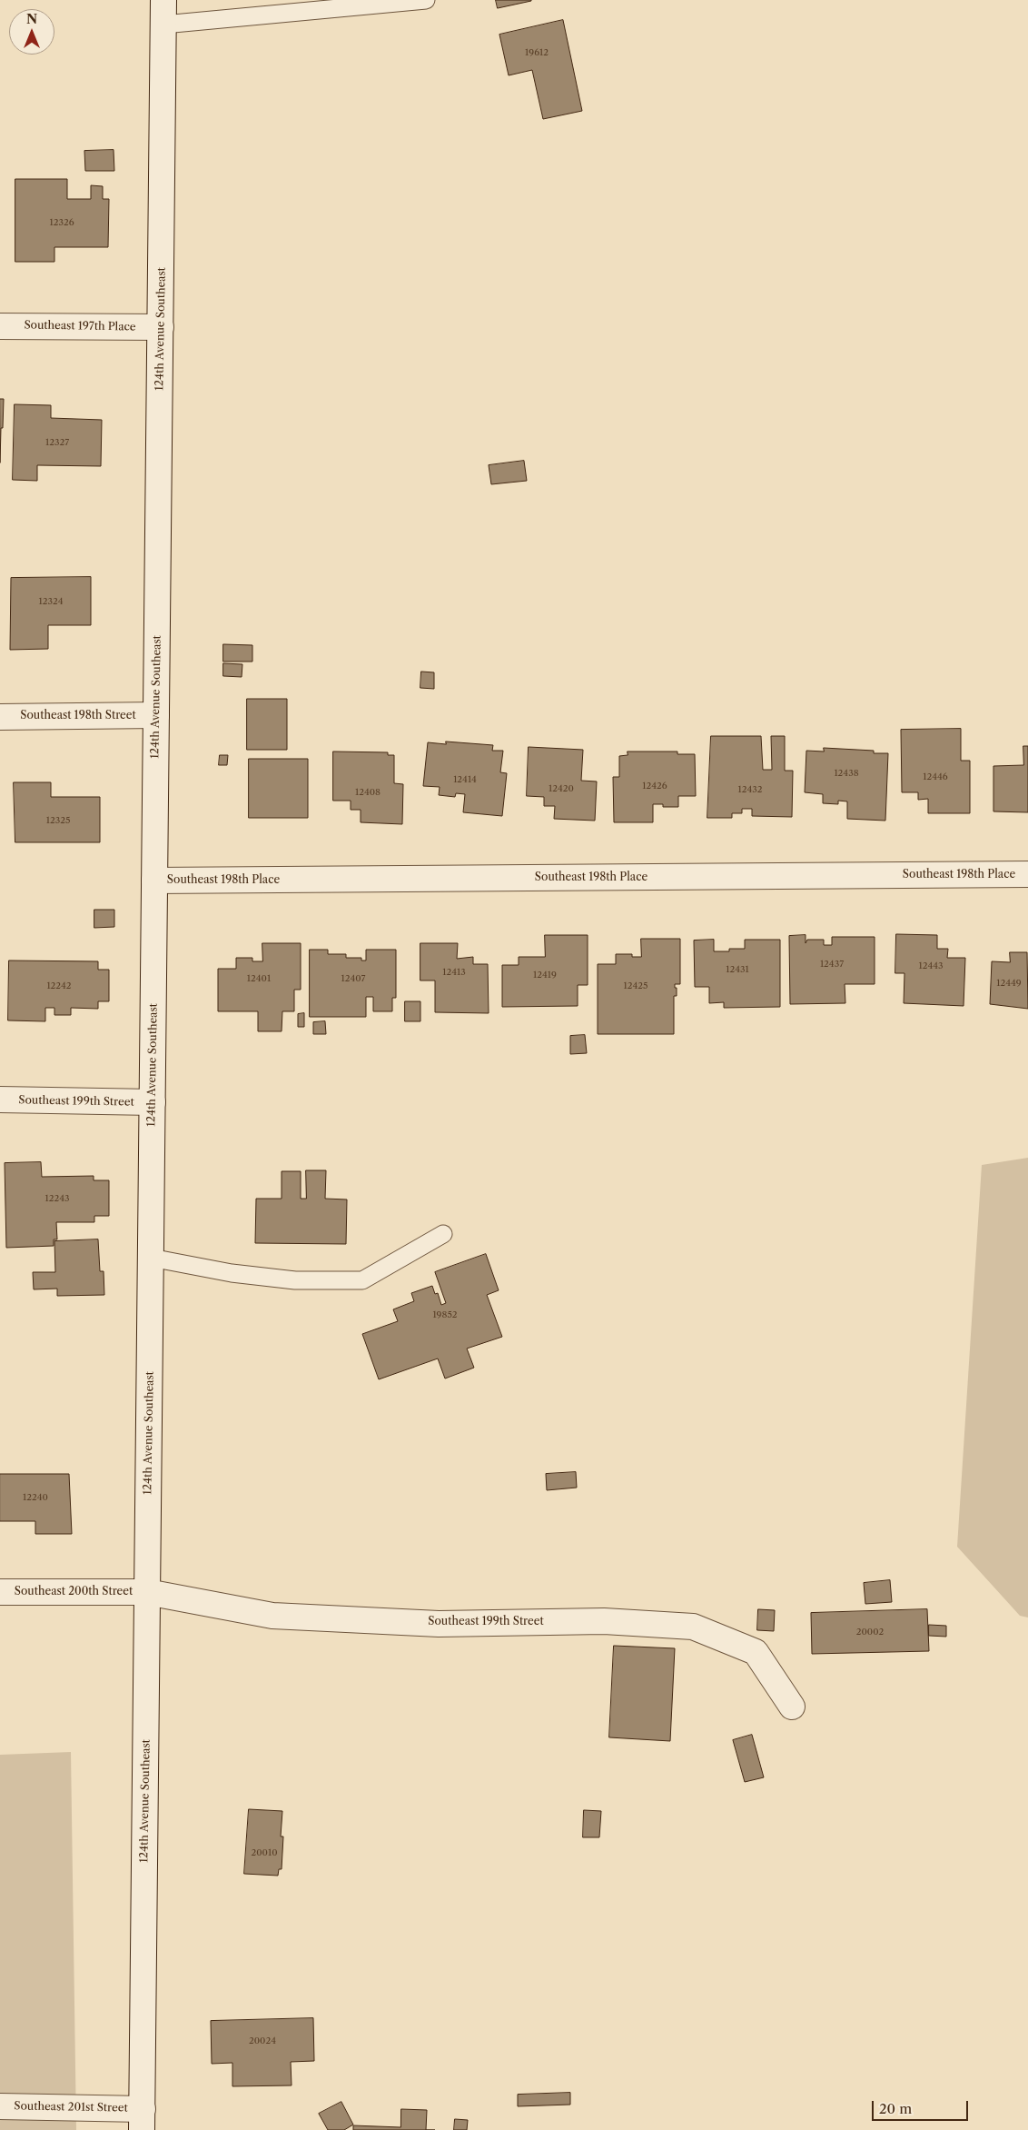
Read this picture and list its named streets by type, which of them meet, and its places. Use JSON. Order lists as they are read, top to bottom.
{
  "streets": {
    "street": [
      "Southeast 197th Place",
      "124th Avenue Southeast",
      "Southeast 198th Street",
      "Southeast 198th Place",
      "Southeast 199th Street",
      "Southeast 200th Street",
      "Southeast 201st Street"
    ]
  },
  "crossings": [
    ["Southeast 197th Place", "124th Avenue Southeast"],
    ["124th Avenue Southeast", "Southeast 198th Street"],
    ["124th Avenue Southeast", "Southeast 198th Place"],
    ["124th Avenue Southeast", "Southeast 199th Street"],
    ["124th Avenue Southeast", "Southeast 200th Street"],
    ["124th Avenue Southeast", "Southeast 201st Street"],
    ["Southeast 199th Street", "Southeast 200th Street"]
  ],
  "house_numbers": [
    "19612",
    "12326",
    "12327",
    "12324",
    "12438",
    "12446",
    "12414",
    "12426",
    "12420",
    "12432",
    "12408",
    "12325",
    "12437",
    "12443",
    "12431",
    "12413",
    "12419",
    "12401",
    "12407",
    "12449",
    "12242",
    "12425",
    "12243",
    "19852",
    "12240",
    "20002",
    "20010",
    "20024"
  ],
  "scale_bar": "20 m",
  "north": "top"
}
